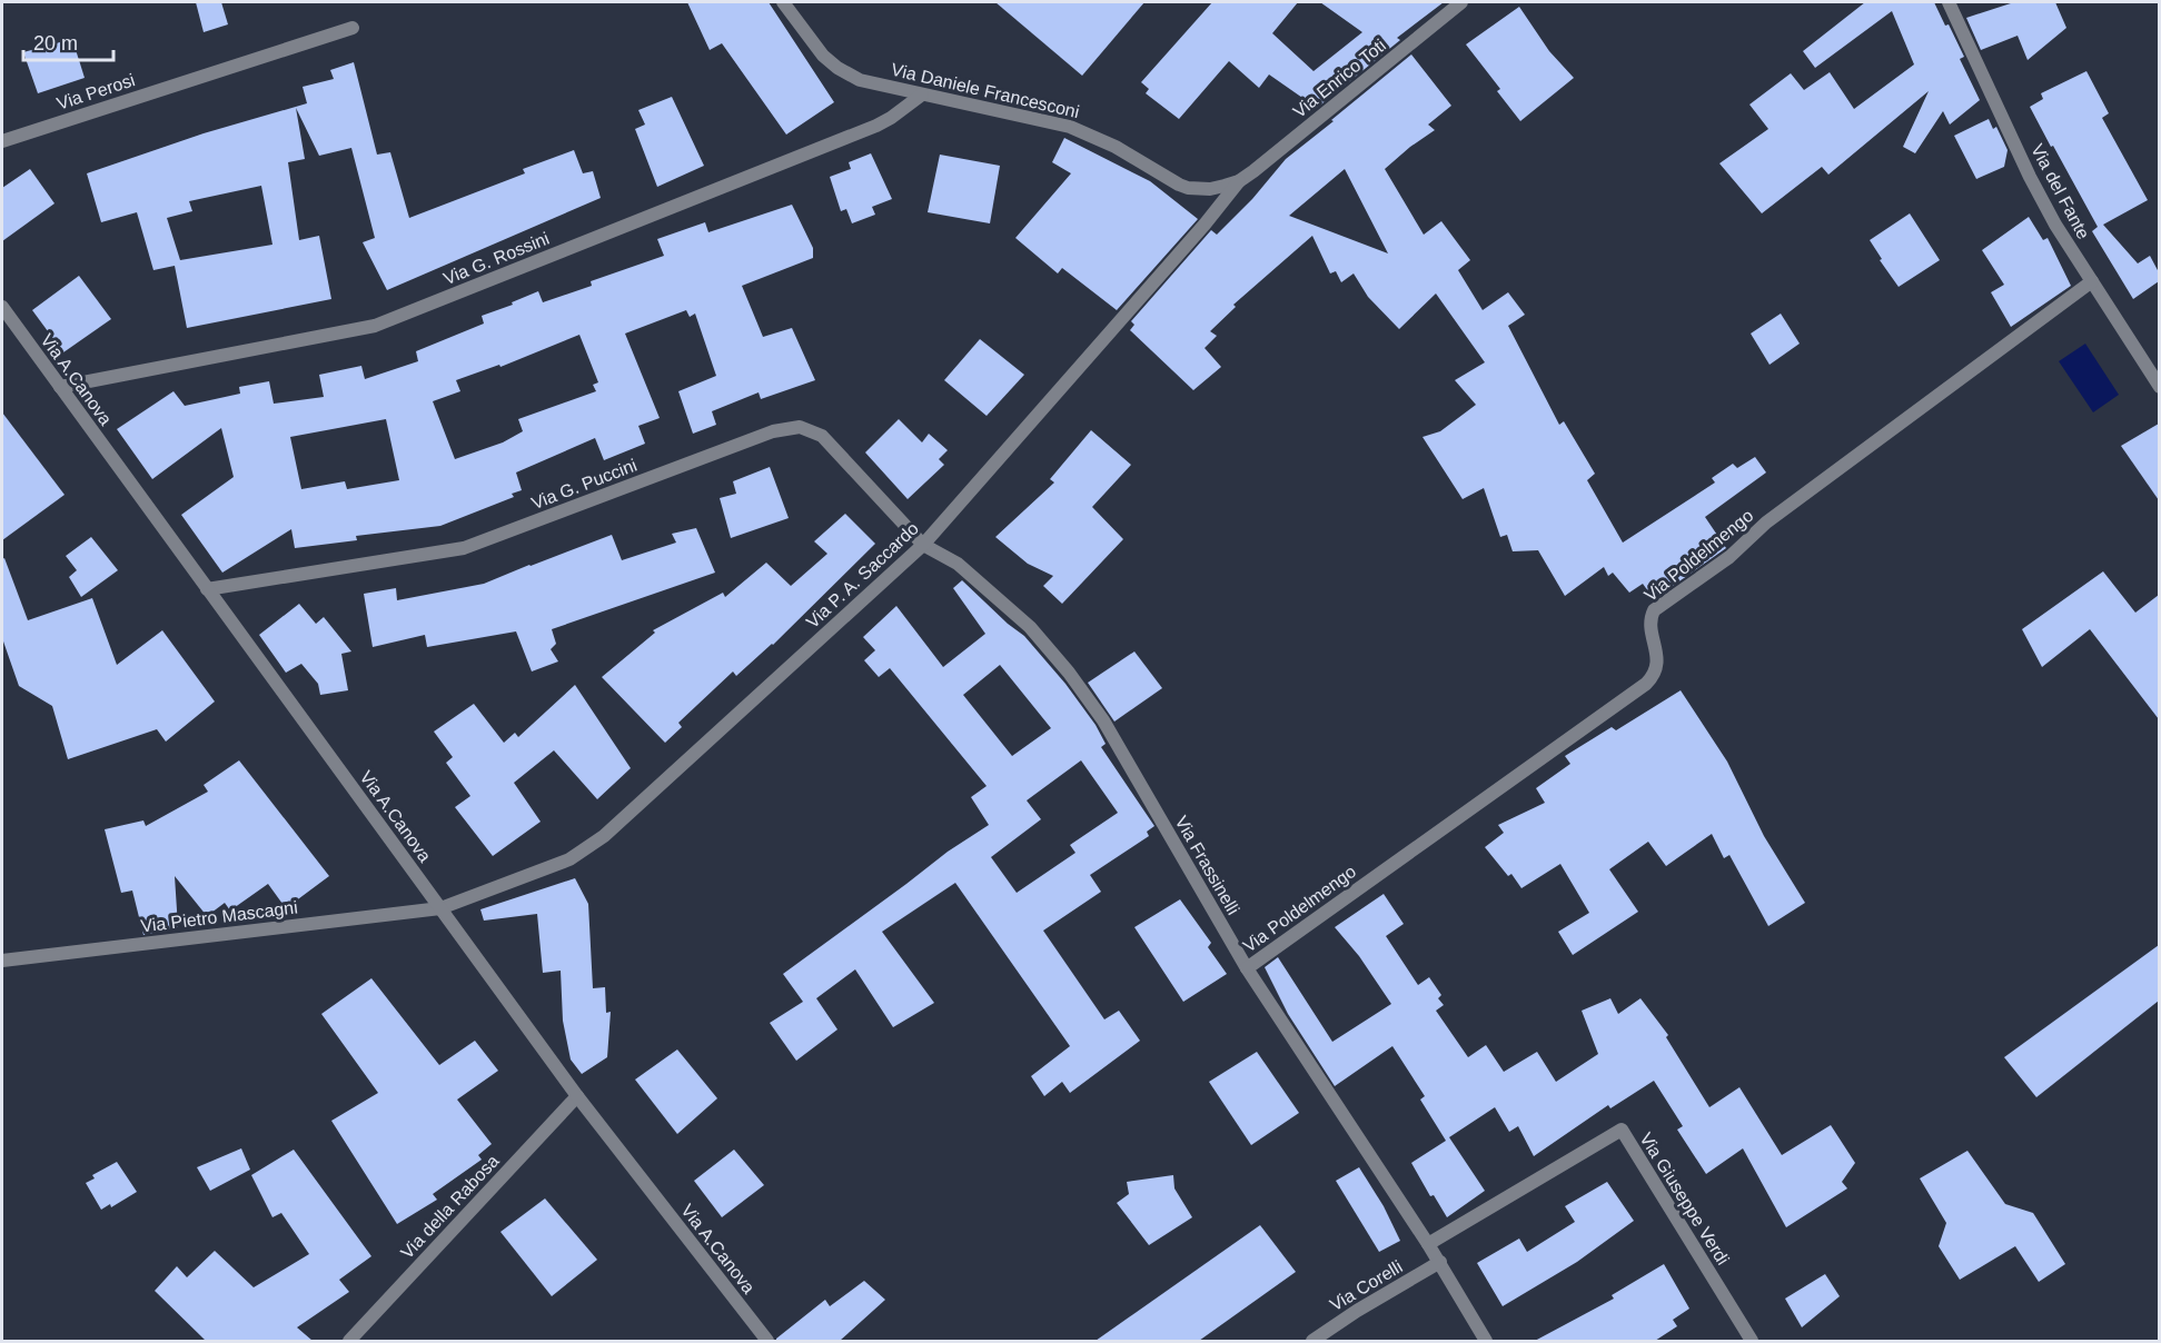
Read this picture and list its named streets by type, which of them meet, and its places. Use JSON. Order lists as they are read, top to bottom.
{
  "streets": {
    "street": [
      "Via Enrico Toti",
      "Via Daniele Francesconi",
      "Via Perosi",
      "Via del Fante",
      "Via G. Rossini",
      "Via A.Canova",
      "Via G. Puccini",
      "Via Poldelmengo",
      "Via P. A. Saccardo",
      "Via Frassinelli",
      "Via Pietro Mascagni",
      "Via Giuseppe Verdi",
      "Via della Rabosa",
      "Via Corelli"
    ]
  },
  "crossings": [
    ["Via Enrico Toti", "Via Daniele Francesconi"],
    ["Via Enrico Toti", "Via P. A. Saccardo"],
    ["Via Daniele Francesconi", "Via G. Rossini"],
    ["Via Daniele Francesconi", "Via P. A. Saccardo"],
    ["Via del Fante", "Via Poldelmengo"],
    ["Via G. Rossini", "Via A.Canova"],
    ["Via A.Canova", "Via G. Puccini"],
    ["Via A.Canova", "Via P. A. Saccardo"],
    ["Via A.Canova", "Via Pietro Mascagni"],
    ["Via A.Canova", "Via della Rabosa"],
    ["Via G. Puccini", "Via P. A. Saccardo"],
    ["Via G. Puccini", "Via Frassinelli"],
    ["Via Poldelmengo", "Via Frassinelli"],
    ["Via P. A. Saccardo", "Via Frassinelli"],
    ["Via P. A. Saccardo", "Via Pietro Mascagni"],
    ["Via Frassinelli", "Via Giuseppe Verdi"],
    ["Via Frassinelli", "Via Corelli"]
  ],
  "scale_bar": "20 m"
}
